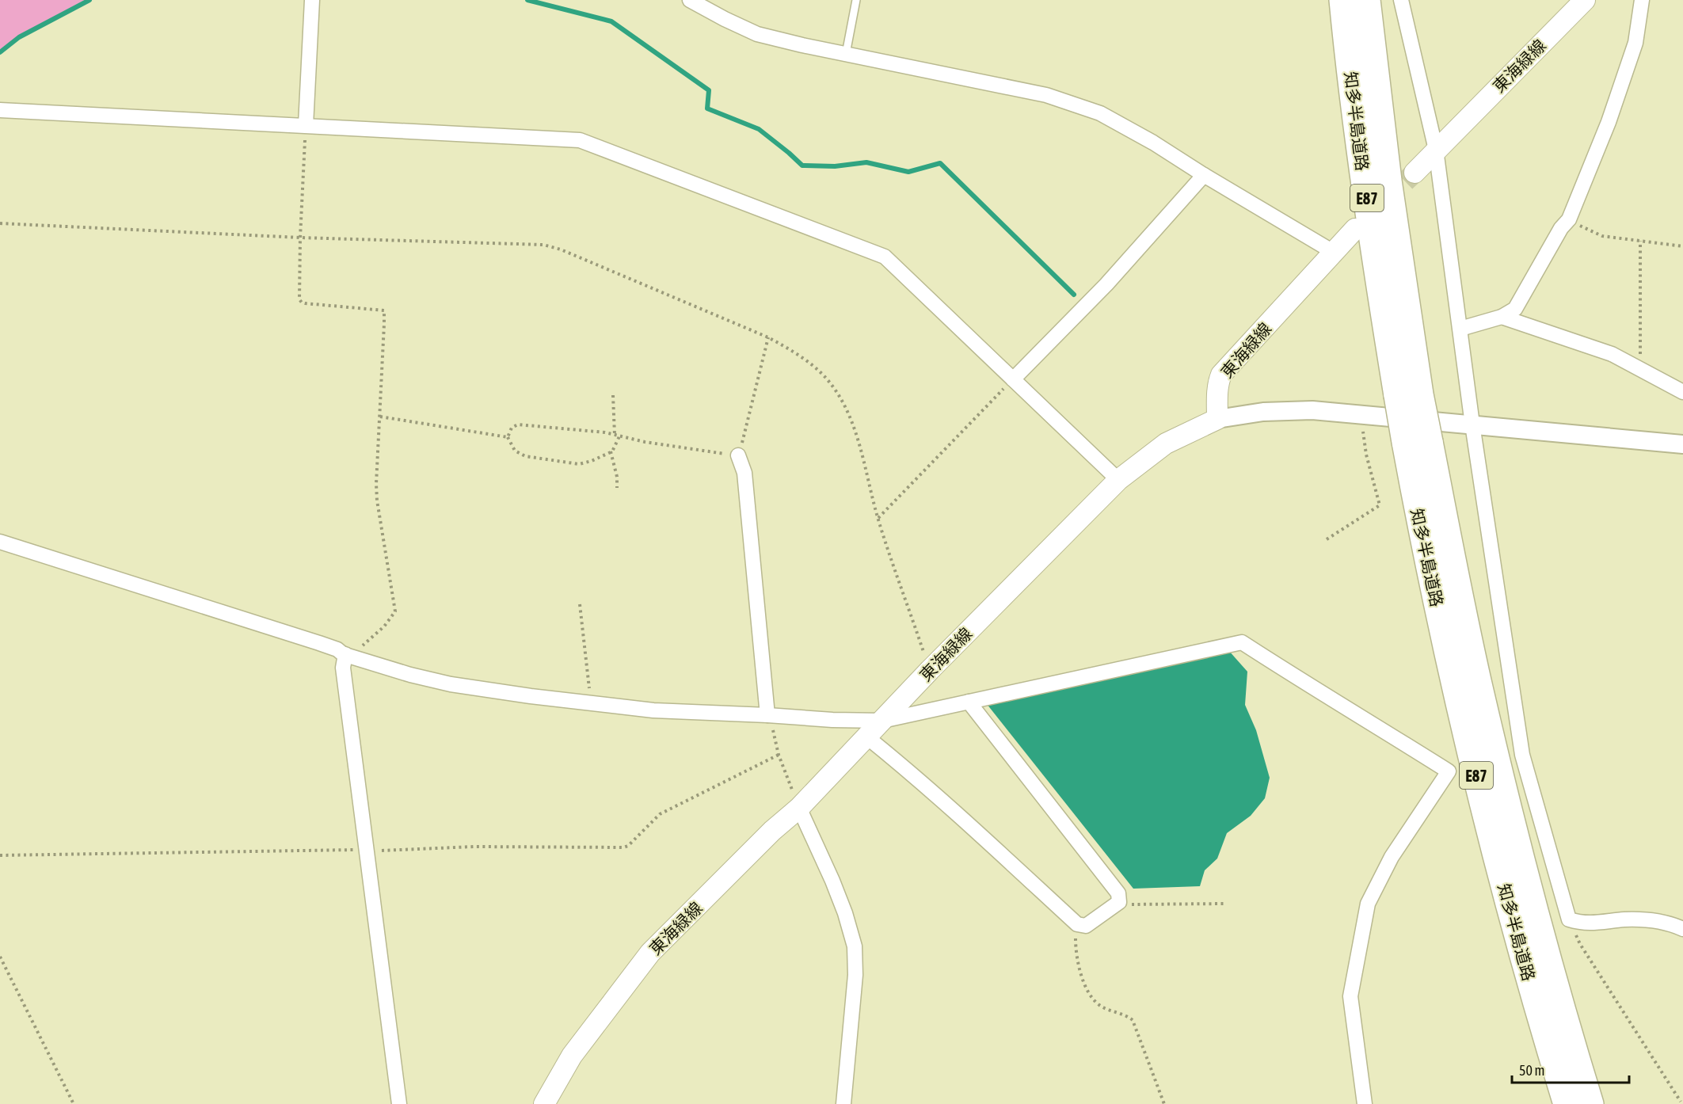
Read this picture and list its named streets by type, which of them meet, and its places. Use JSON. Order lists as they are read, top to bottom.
{
  "streets": {
    "highway": ["知多半島道路", "E87"],
    "main road": ["東海緑線"]
  },
  "scale_bar": "50 m"
}
